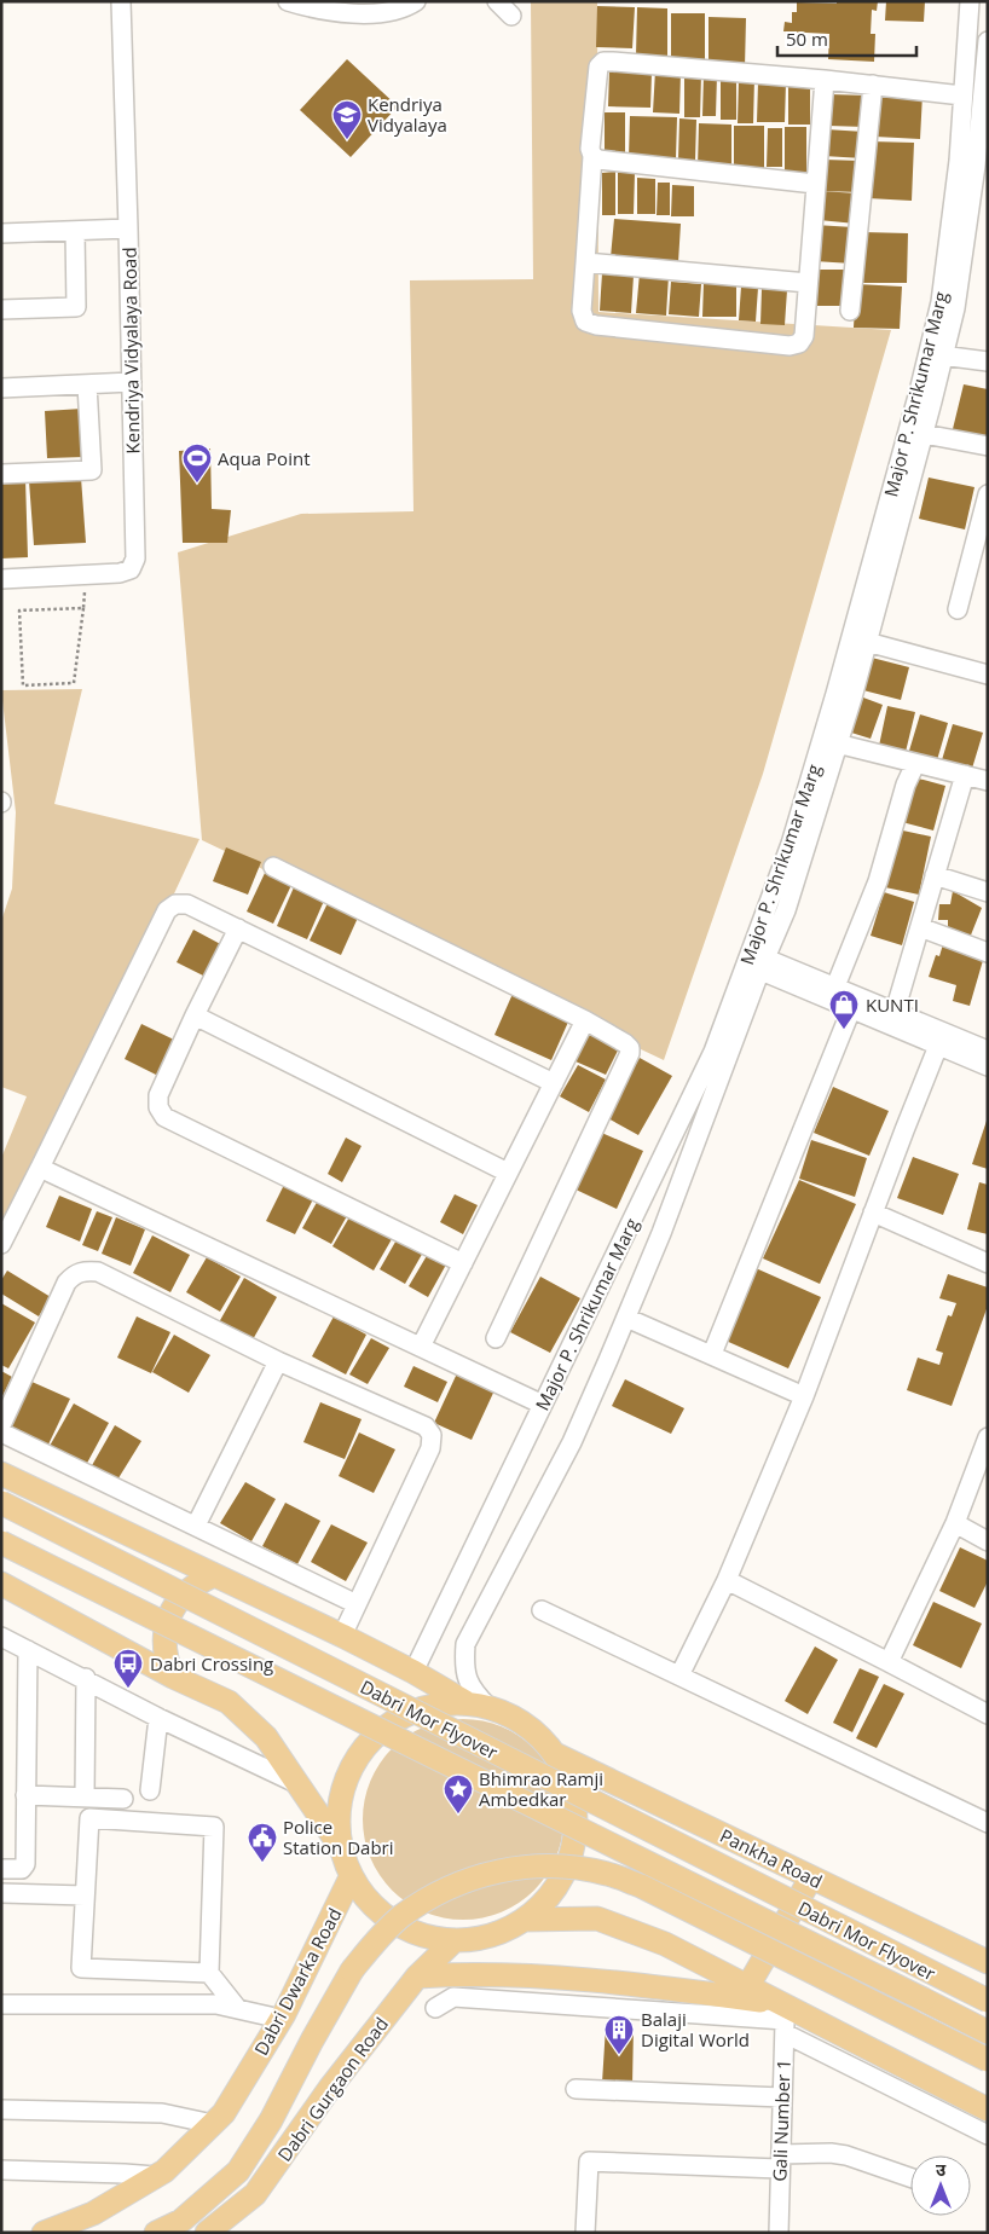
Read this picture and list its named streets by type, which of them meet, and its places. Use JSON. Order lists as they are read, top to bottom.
{
  "streets": {
    "main road": [
      "Dabri Mor Flyover",
      "Pankha Road",
      "Dabri Dwarka Road",
      "Dabri Gurgaon Road"
    ],
    "street": ["Kendriya Vidyalaya Road", "Major P. Shrikumar Marg", "Gali Number 1"]
  },
  "places": {
    "school or university": ["Kendriya Vidyalaya"],
    "sports": ["Aqua Point"],
    "shop": ["KUNTI"],
    "bus stop": ["Dabri Crossing"],
    "place": ["Bhimrao Ramji Ambedkar"],
    "public building": ["Police Station Dabri"],
    "building": ["Balaji Digital World"]
  },
  "scale_bar": "50 m",
  "north": "top"
}
